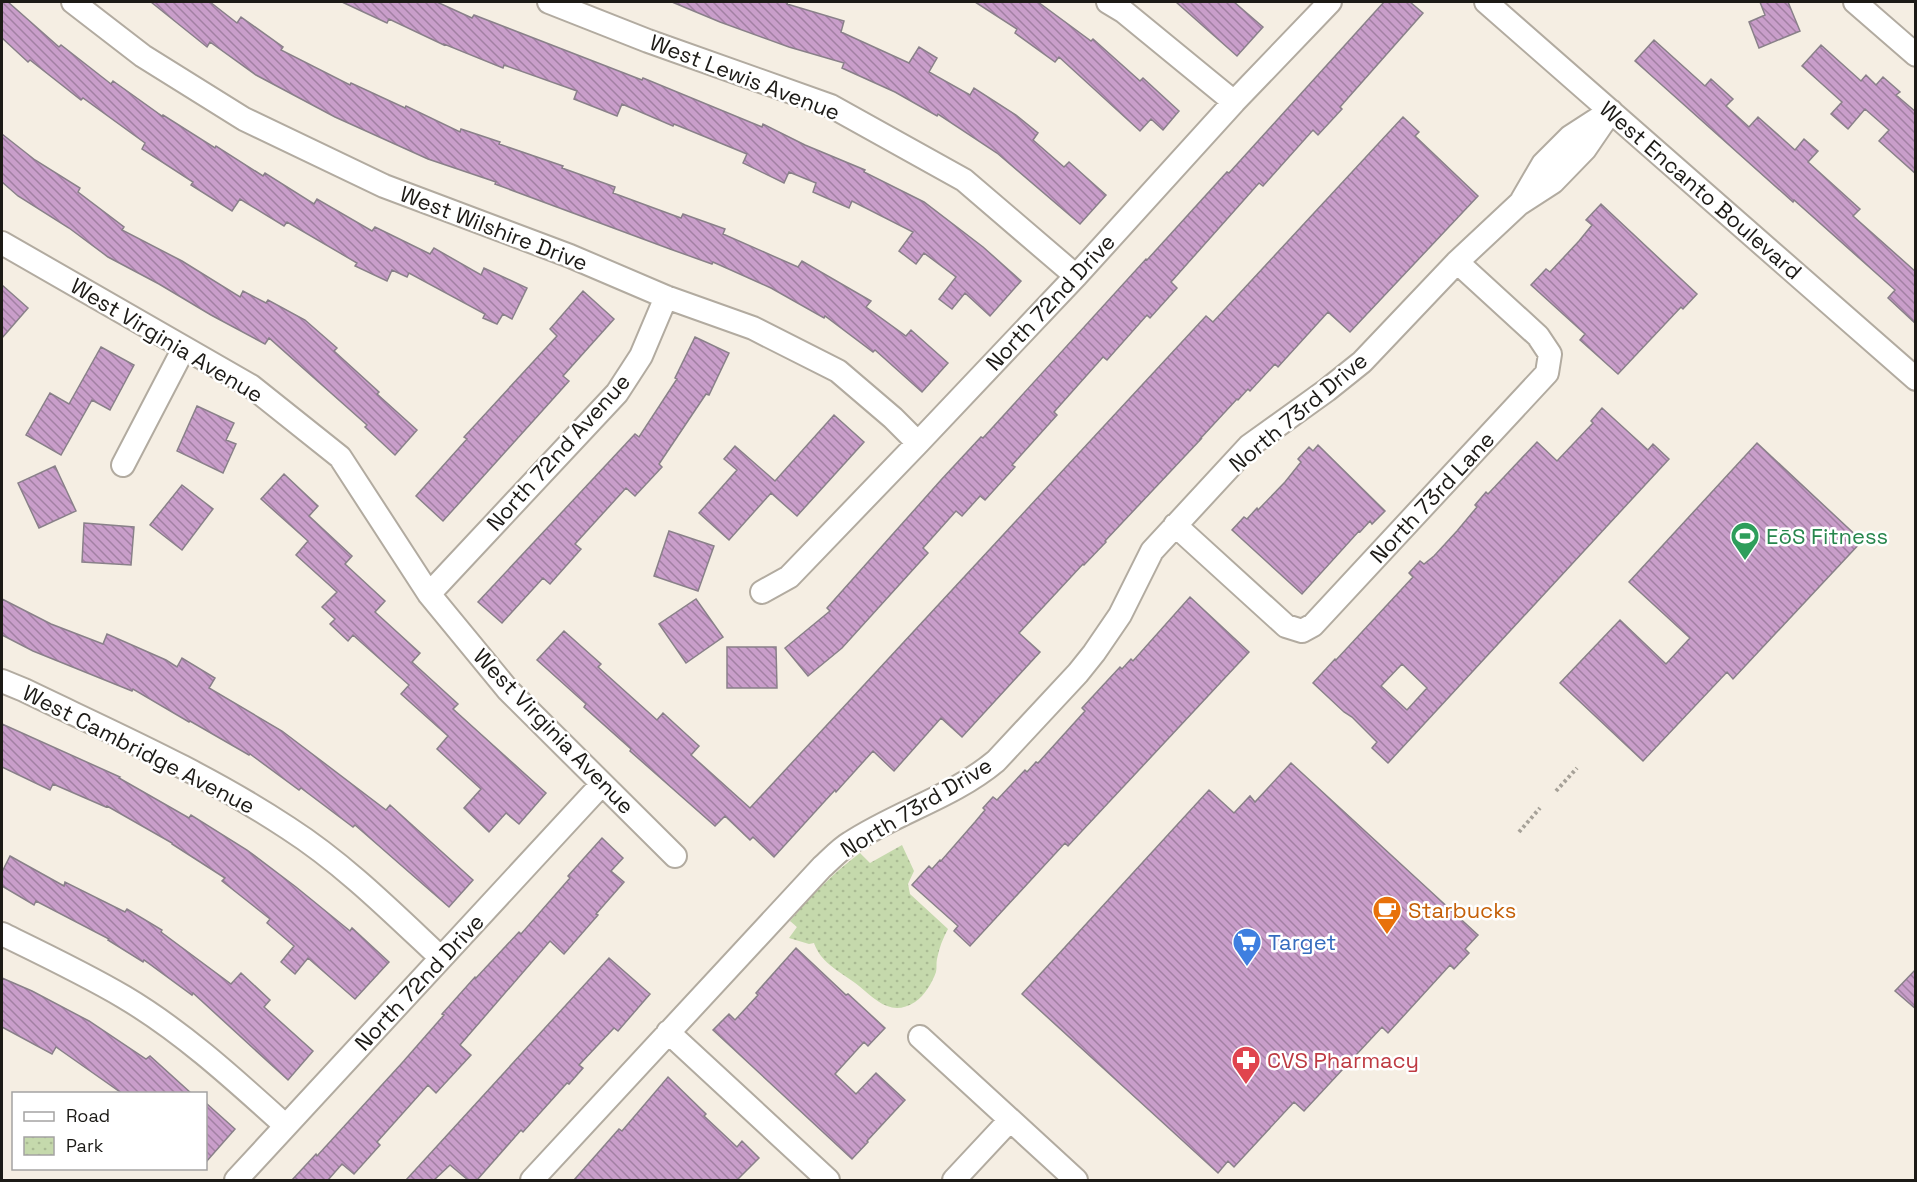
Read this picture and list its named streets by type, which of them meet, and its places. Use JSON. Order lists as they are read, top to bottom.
{
  "streets": {
    "street": [
      "West Lewis Avenue",
      "West Encanto Boulevard",
      "West Wilshire Drive",
      "North 72nd Drive",
      "West Virginia Avenue",
      "North 73rd Drive",
      "North 72nd Avenue",
      "North 73rd Lane",
      "West Cambridge Avenue"
    ]
  },
  "crossings": [
    ["West Lewis Avenue", "North 72nd Drive"],
    ["West Encanto Boulevard", "North 73rd Drive"],
    ["West Wilshire Drive", "North 72nd Drive"],
    ["West Wilshire Drive", "North 72nd Avenue"],
    ["North 72nd Drive", "West Virginia Avenue"],
    ["North 72nd Drive", "West Cambridge Avenue"],
    ["West Virginia Avenue", "North 72nd Avenue"],
    ["North 73rd Drive", "North 73rd Lane"]
  ],
  "places": {
    "sports": ["EōS Fitness"],
    "cafe": ["Starbucks"],
    "supermarket": ["Target"],
    "pharmacy": ["CVS Pharmacy"]
  },
  "legend": ["Road", "Park"]
}
